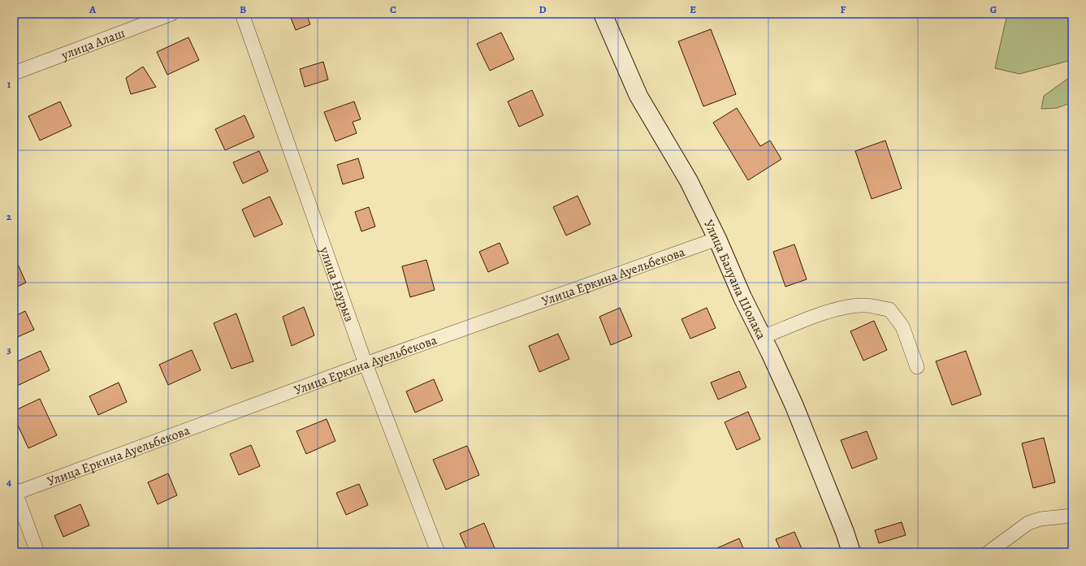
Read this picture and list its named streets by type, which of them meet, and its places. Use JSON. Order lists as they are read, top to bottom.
{
  "streets": {
    "street": [
      "улица Алаш",
      "Улица Еркина Ауельбекова",
      "Улица Балуана Шолака",
      "улица Наурыз"
    ]
  },
  "crossings": [
    ["Улица Еркина Ауельбекова", "Улица Балуана Шолака"],
    ["Улица Еркина Ауельбекова", "улица Наурыз"]
  ],
  "grid": {
    "columns": [
      "A",
      "B",
      "C",
      "D",
      "E",
      "F",
      "G"
    ],
    "rows": [
      "1",
      "2",
      "3",
      "4"
    ]
  }
}
